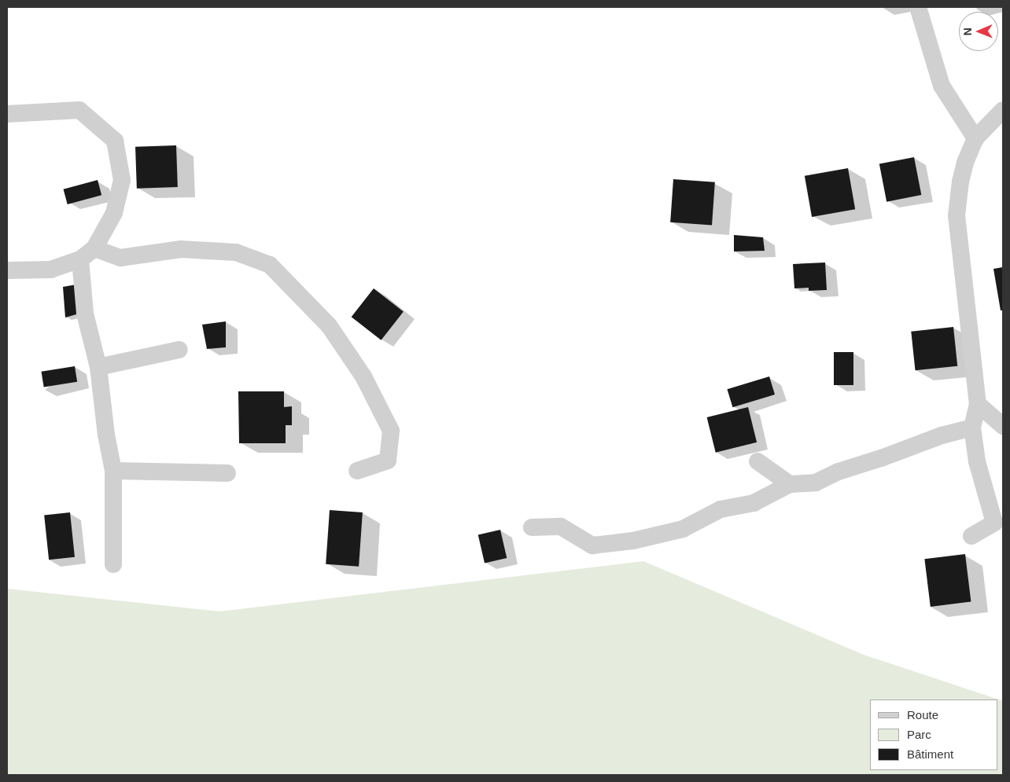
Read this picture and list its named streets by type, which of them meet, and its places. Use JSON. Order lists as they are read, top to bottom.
{
  "legend": ["Route", "Parc", "Bâtiment"],
  "north": "left"
}
